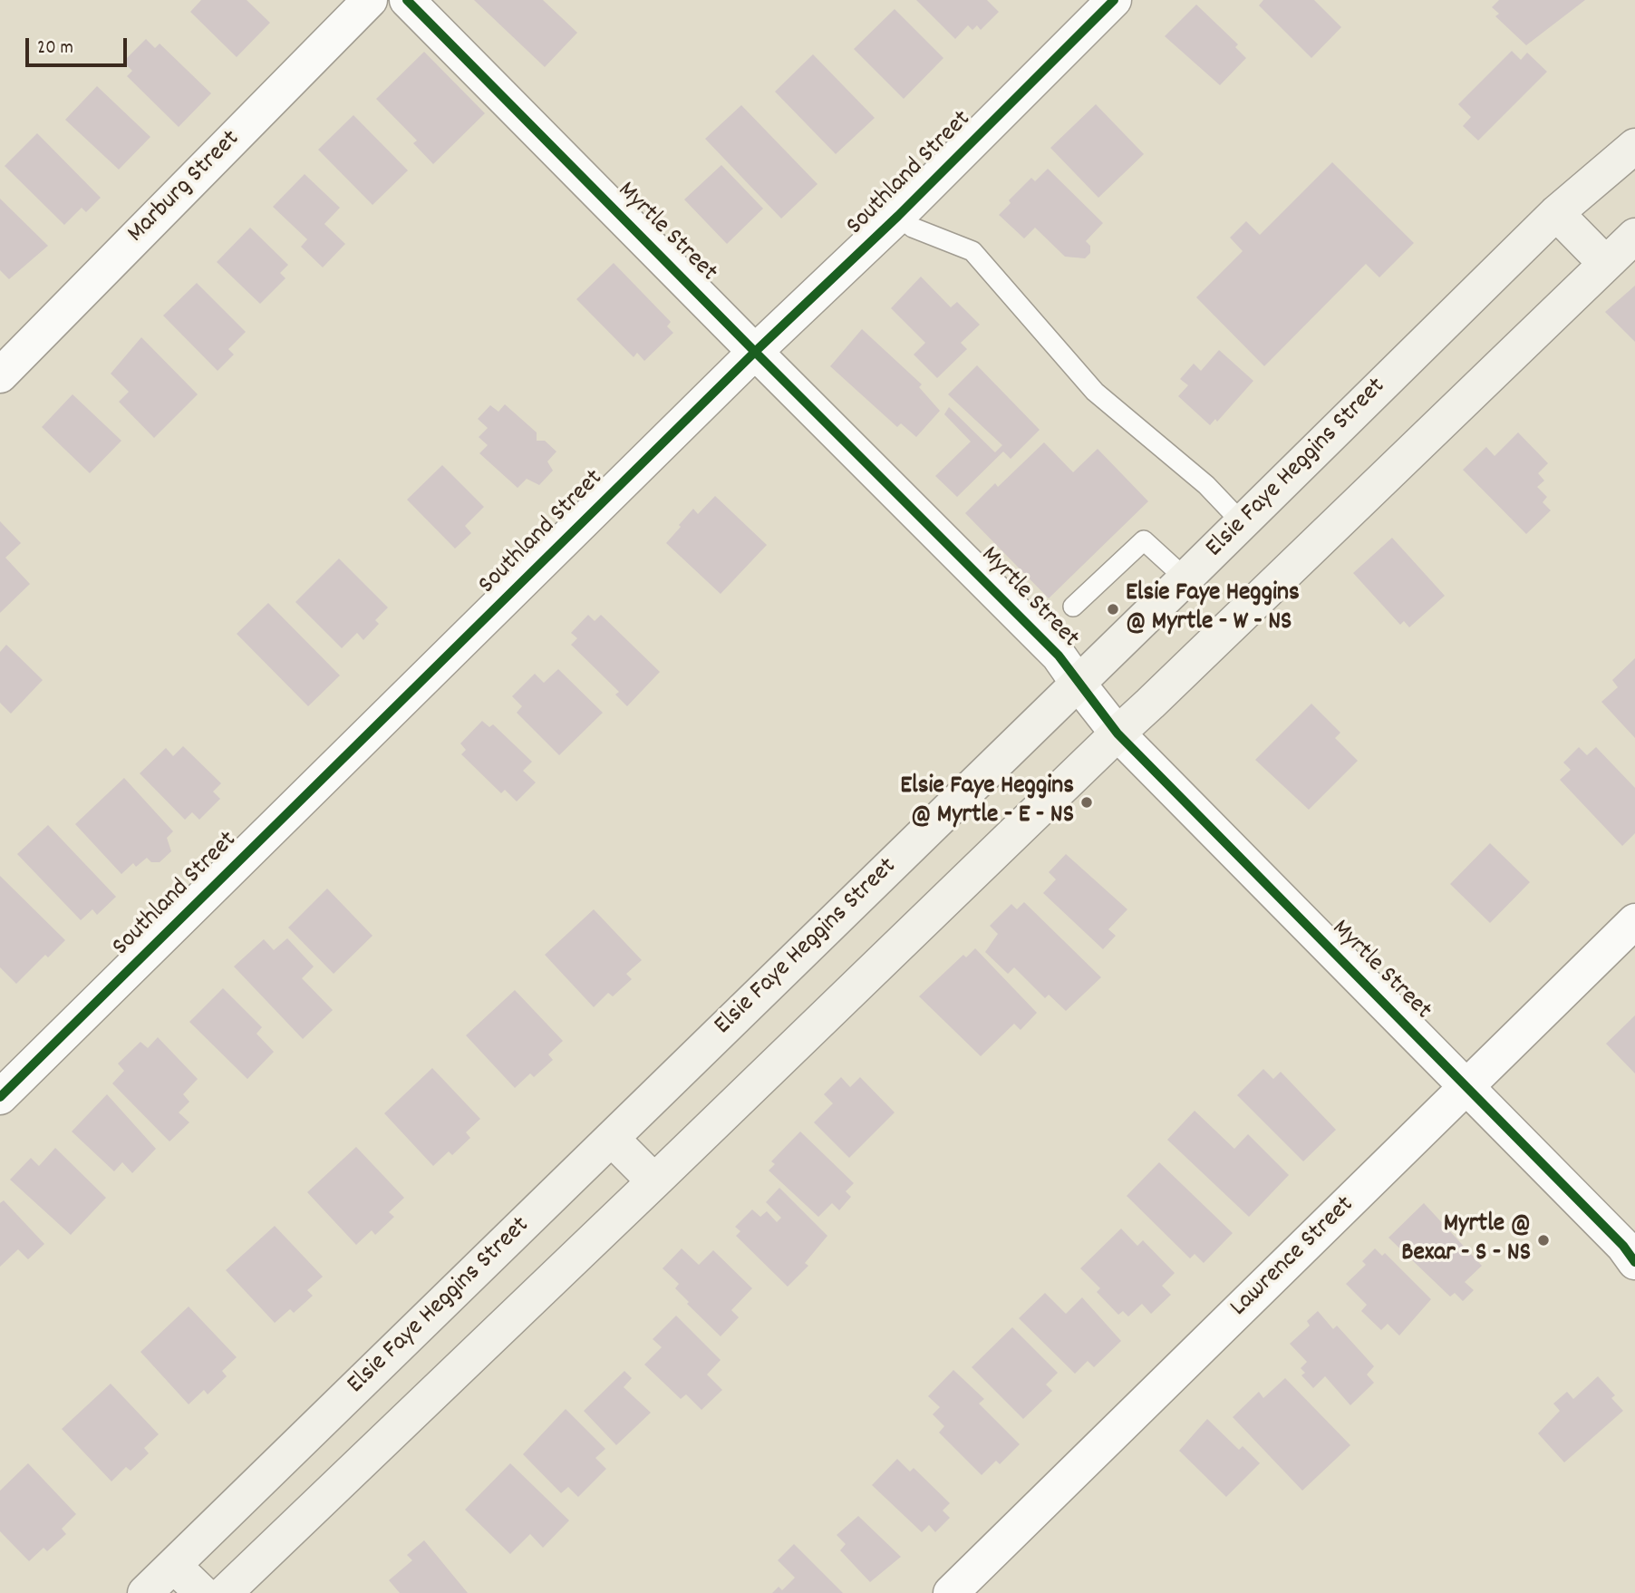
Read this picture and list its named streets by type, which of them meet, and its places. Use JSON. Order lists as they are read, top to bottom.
{
  "streets": {
    "main road": ["Elsie Faye Heggins Street"],
    "street": [
      "Southland Street",
      "Marburg Street",
      "Myrtle Street",
      "Lawrence Street"
    ]
  },
  "crossings": [
    ["Southland Street", "Myrtle Street"],
    ["Myrtle Street", "Elsie Faye Heggins Street"],
    ["Myrtle Street", "Lawrence Street"]
  ],
  "places": ["Elsie Faye Heggins @ Myrtle - W - NS", "Elsie Faye Heggins @ Myrtle - E - NS", "Myrtle @ Bexar - S - NS"],
  "scale_bar": "20 m"
}
